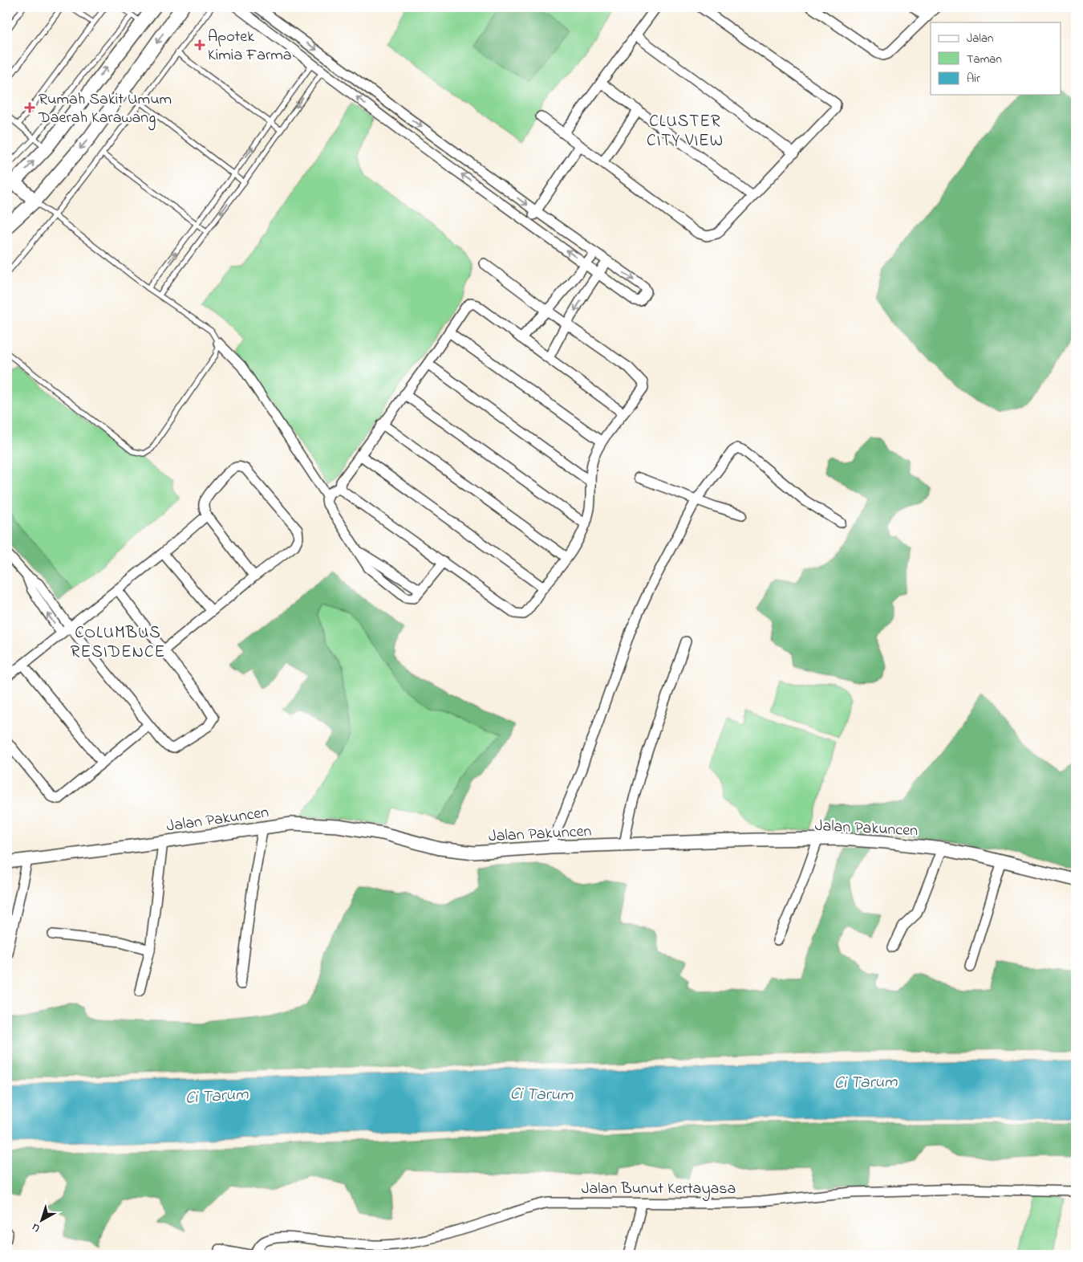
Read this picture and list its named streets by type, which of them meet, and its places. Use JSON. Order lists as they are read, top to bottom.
{
  "streets": {
    "street": ["Jalan Pakuncen", "Jalan Bunut Kertayasa"]
  },
  "districts": ["CLUSTER CITY VIEW", "COLUMBUS RESIDENCE"],
  "water": ["Ci Tarum"],
  "places": {
    "health": ["Apotek Kimia Farma", "Rumah Sakit Umum Daerah Karawang"]
  },
  "legend": ["Jalan", "Taman", "Air"],
  "north": "bottom left"
}
